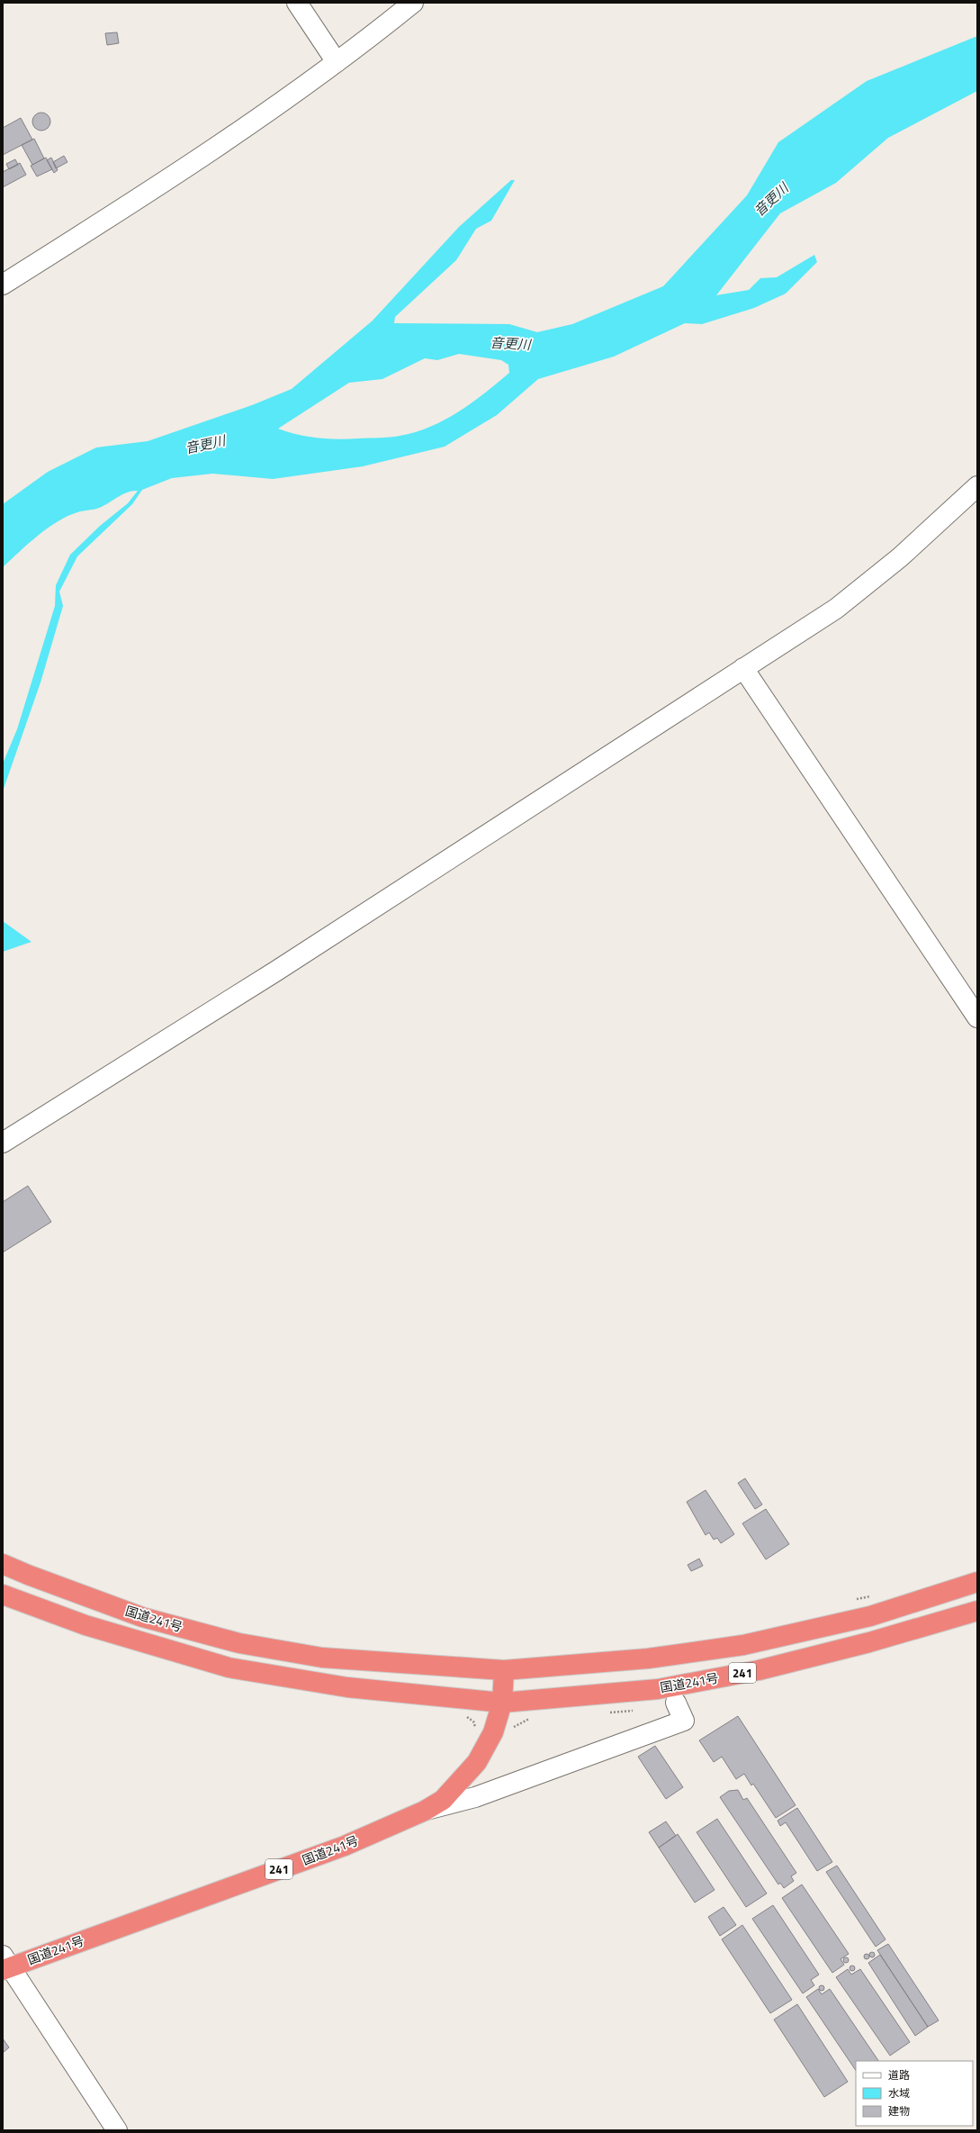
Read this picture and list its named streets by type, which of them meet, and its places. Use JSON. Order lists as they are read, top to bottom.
{
  "streets": {
    "highway": ["国道241号", "241"]
  },
  "water": ["音更川"],
  "legend": ["道路", "水域", "建物"]
}
